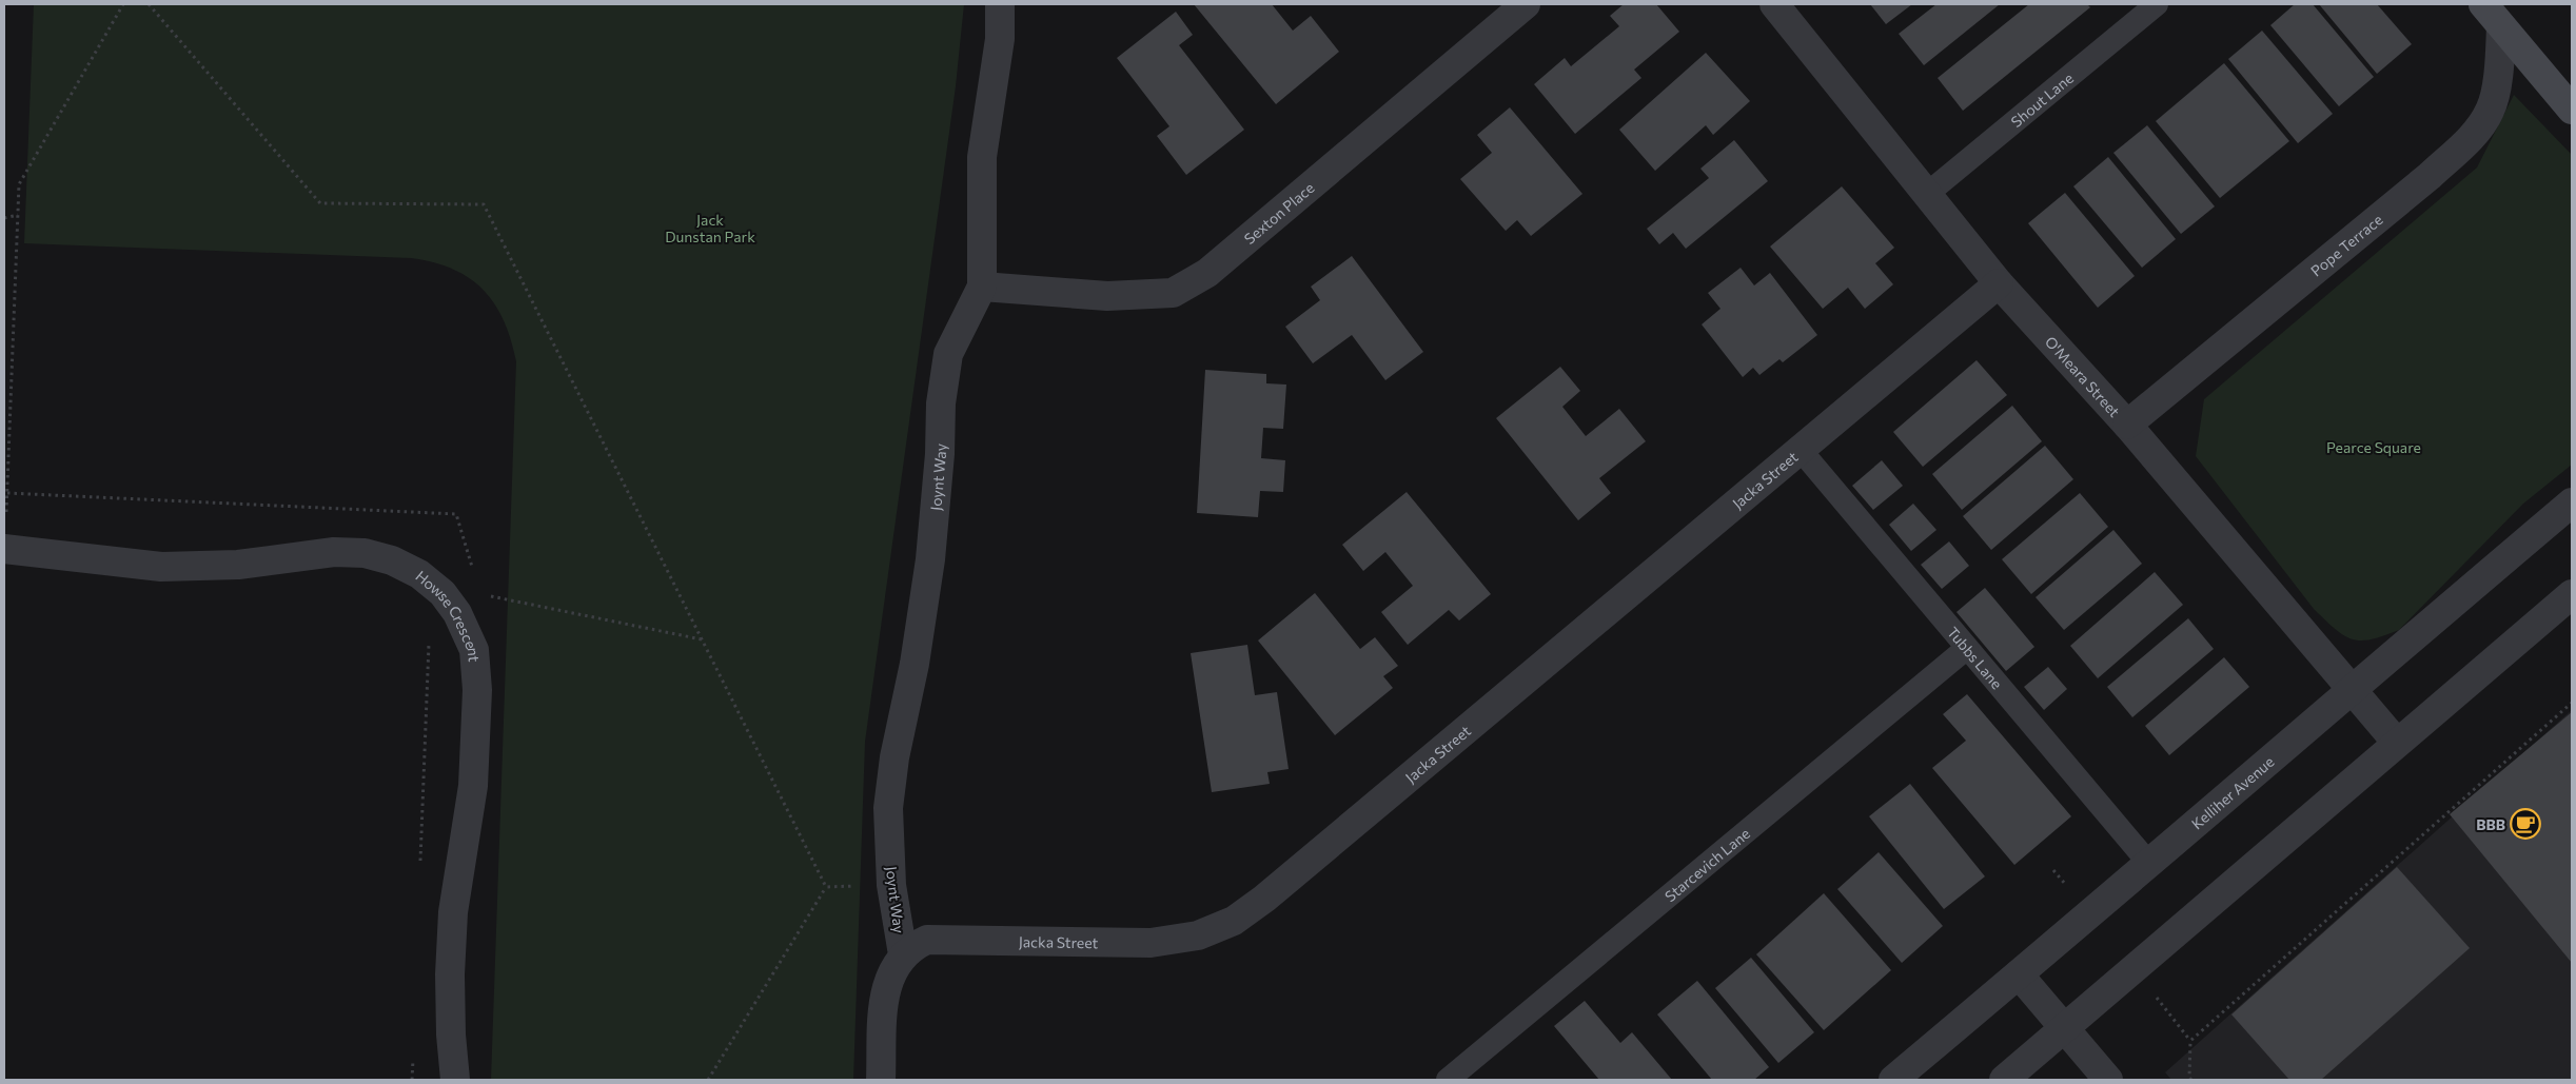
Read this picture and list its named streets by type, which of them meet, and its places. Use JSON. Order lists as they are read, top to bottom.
{
  "streets": {
    "street": [
      "Sexton Place",
      "Pope Terrace",
      "O'Meara Street",
      "Joynt Way",
      "Jacka Street",
      "Howse Crescent",
      "Kelliher Avenue"
    ],
    "lane": ["Shout Lane", "Tubbs Lane", "Starcevich Lane"]
  },
  "crossings": [
    ["Shout Lane", "O'Meara Street"],
    ["Sexton Place", "Joynt Way"],
    ["Pope Terrace", "O'Meara Street"],
    ["O'Meara Street", "Jacka Street"],
    ["O'Meara Street", "Kelliher Avenue"],
    ["Joynt Way", "Jacka Street"],
    ["Jacka Street", "Tubbs Lane"],
    ["Tubbs Lane", "Kelliher Avenue"],
    ["Tubbs Lane", "Starcevich Lane"]
  ],
  "parks": ["Jack Dunstan Park", "Pearce Square"],
  "places": {
    "cafe": ["BBB"]
  }
}
